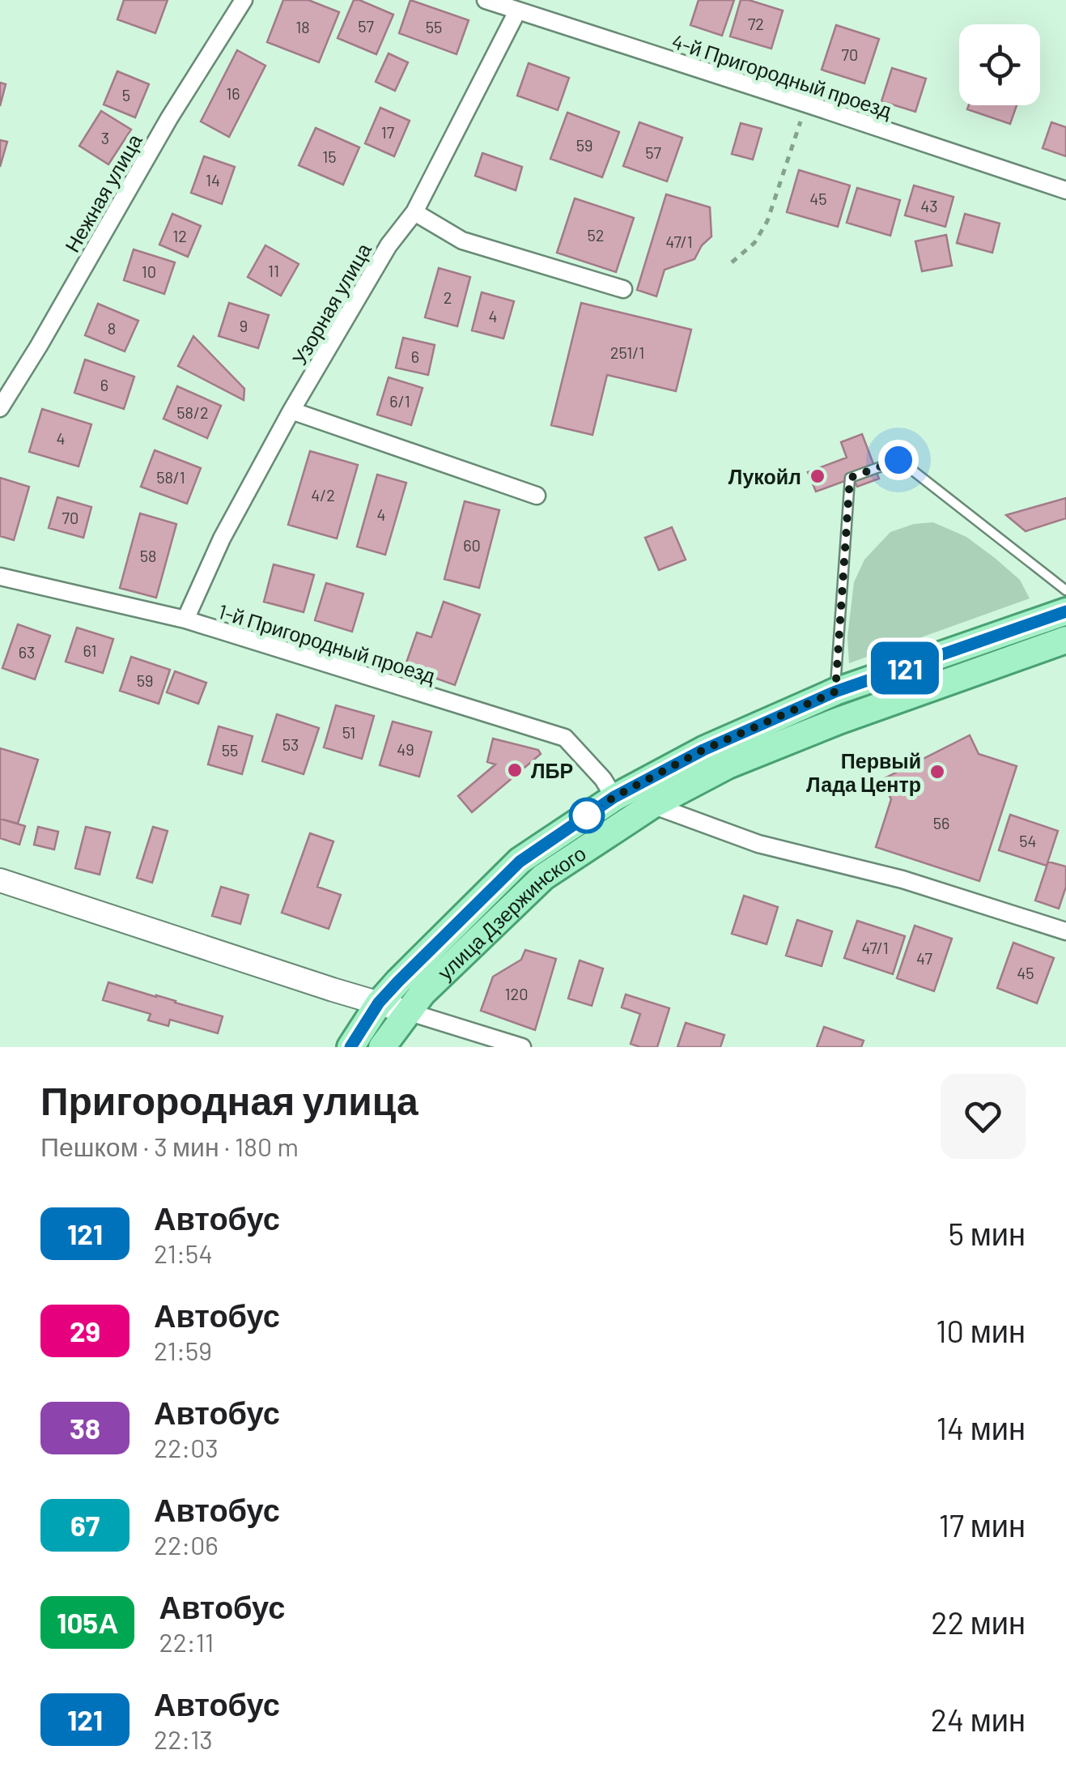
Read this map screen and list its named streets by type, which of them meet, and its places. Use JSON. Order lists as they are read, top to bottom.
{
  "streets": {
    "main road": ["улица Дзержинского"],
    "street": [
      "4-й Пригородный проезд",
      "Нежная улица",
      "Узорная улица",
      "1-й Пригородный проезд"
    ]
  },
  "crossings": [
    ["4-й Пригородный проезд", "Узорная улица"],
    ["Узорная улица", "1-й Пригородный проезд"],
    ["1-й Пригородный проезд", "улица Дзержинского"]
  ],
  "places": ["Лукойл", "ЛБР", "Первый Лада Центр"],
  "lines": ["bus line 121"],
  "house_numbers": [
    "72",
    "57",
    "18",
    "55",
    "70",
    "16",
    "5",
    "17",
    "3",
    "59",
    "57",
    "15",
    "14",
    "45",
    "43",
    "52",
    "12",
    "47/1",
    "11",
    "10",
    "2",
    "4",
    "9",
    "8",
    "251/1",
    "6",
    "6",
    "6/1",
    "58/2",
    "4",
    "58/1",
    "4/2",
    "4",
    "70",
    "60",
    "58",
    "61",
    "63",
    "59",
    "51",
    "53",
    "49",
    "55",
    "56",
    "54",
    "47/1",
    "47",
    "45",
    "120"
  ],
  "page": {
    "on_map": "121",
    "heading": ["Пригородная улица", "Пешком · 3 мин · 180 m"],
    "list": [
      {
        "mark": "121",
        "name": "Автобус",
        "note": "21:54",
        "value": "5 мин"
      },
      {
        "mark": "29",
        "name": "Автобус",
        "note": "21:59",
        "value": "10 мин"
      },
      {
        "mark": "38",
        "name": "Автобус",
        "note": "22:03",
        "value": "14 мин"
      },
      {
        "mark": "67",
        "name": "Автобус",
        "note": "22:06",
        "value": "17 мин"
      },
      {
        "mark": "105А",
        "name": "Автобус",
        "note": "22:11",
        "value": "22 мин"
      },
      {
        "mark": "121",
        "name": "Автобус",
        "note": "22:13",
        "value": "24 мин"
      }
    ]
  }
}
